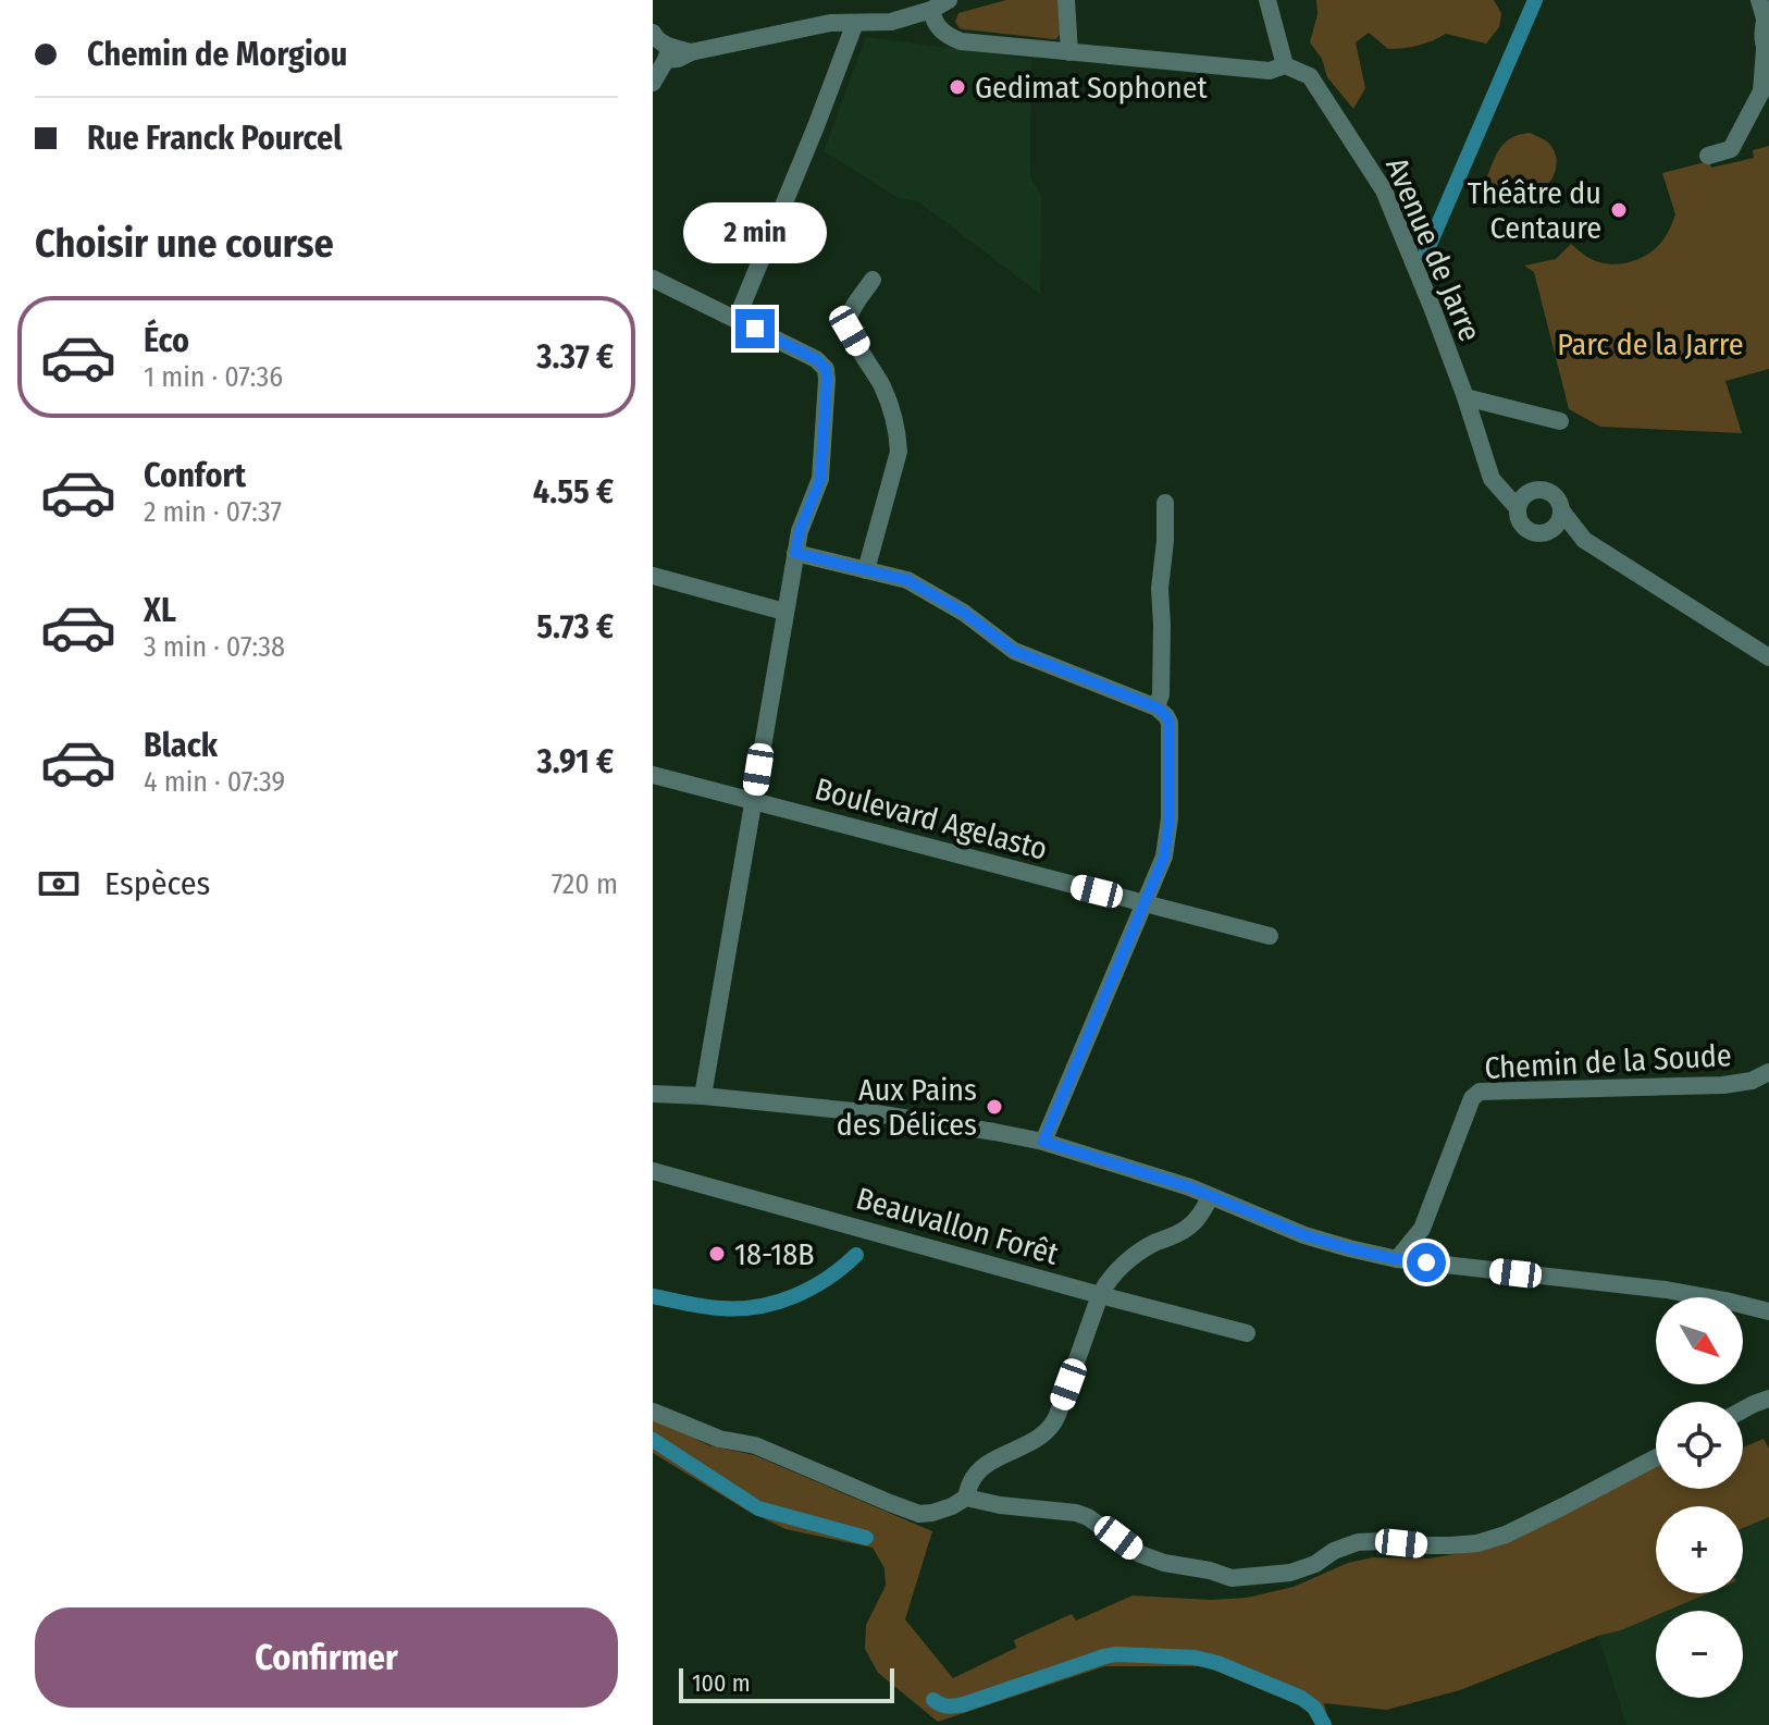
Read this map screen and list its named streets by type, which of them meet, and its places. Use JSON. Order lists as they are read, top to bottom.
{
  "streets": {
    "street": [
      "Avenue de Jarre",
      "Boulevard Agelasto",
      "Chemin de la Soude",
      "Beauvallon Forêt"
    ]
  },
  "parks": ["Parc de la Jarre"],
  "places": [
    "Gedimat Sophonet",
    "Théâtre du Centaure",
    "Aux Pains des Délices",
    "18-18B"
  ],
  "scale_bar": "100 m",
  "north": "bottom right",
  "page": {
    "banner": ["Chemin de Morgiou", "Rue Franck Pourcel"],
    "heading": "Choisir une course",
    "bubble": "2 min",
    "list": [
      {
        "name": "Éco",
        "note": "1 min · 07:36",
        "value": "3.37 €"
      },
      {
        "name": "Confort",
        "note": "2 min · 07:37",
        "value": "4.55 €"
      },
      {
        "name": "XL",
        "note": "3 min · 07:38",
        "value": "5.73 €"
      },
      {
        "name": "Black",
        "note": "4 min · 07:39",
        "value": "3.91 €"
      }
    ],
    "pay": ["Espèces", "720 m"],
    "map_buttons": ["+", "−"],
    "buttons": "Confirmer",
    "scale": "100 m"
  }
}
